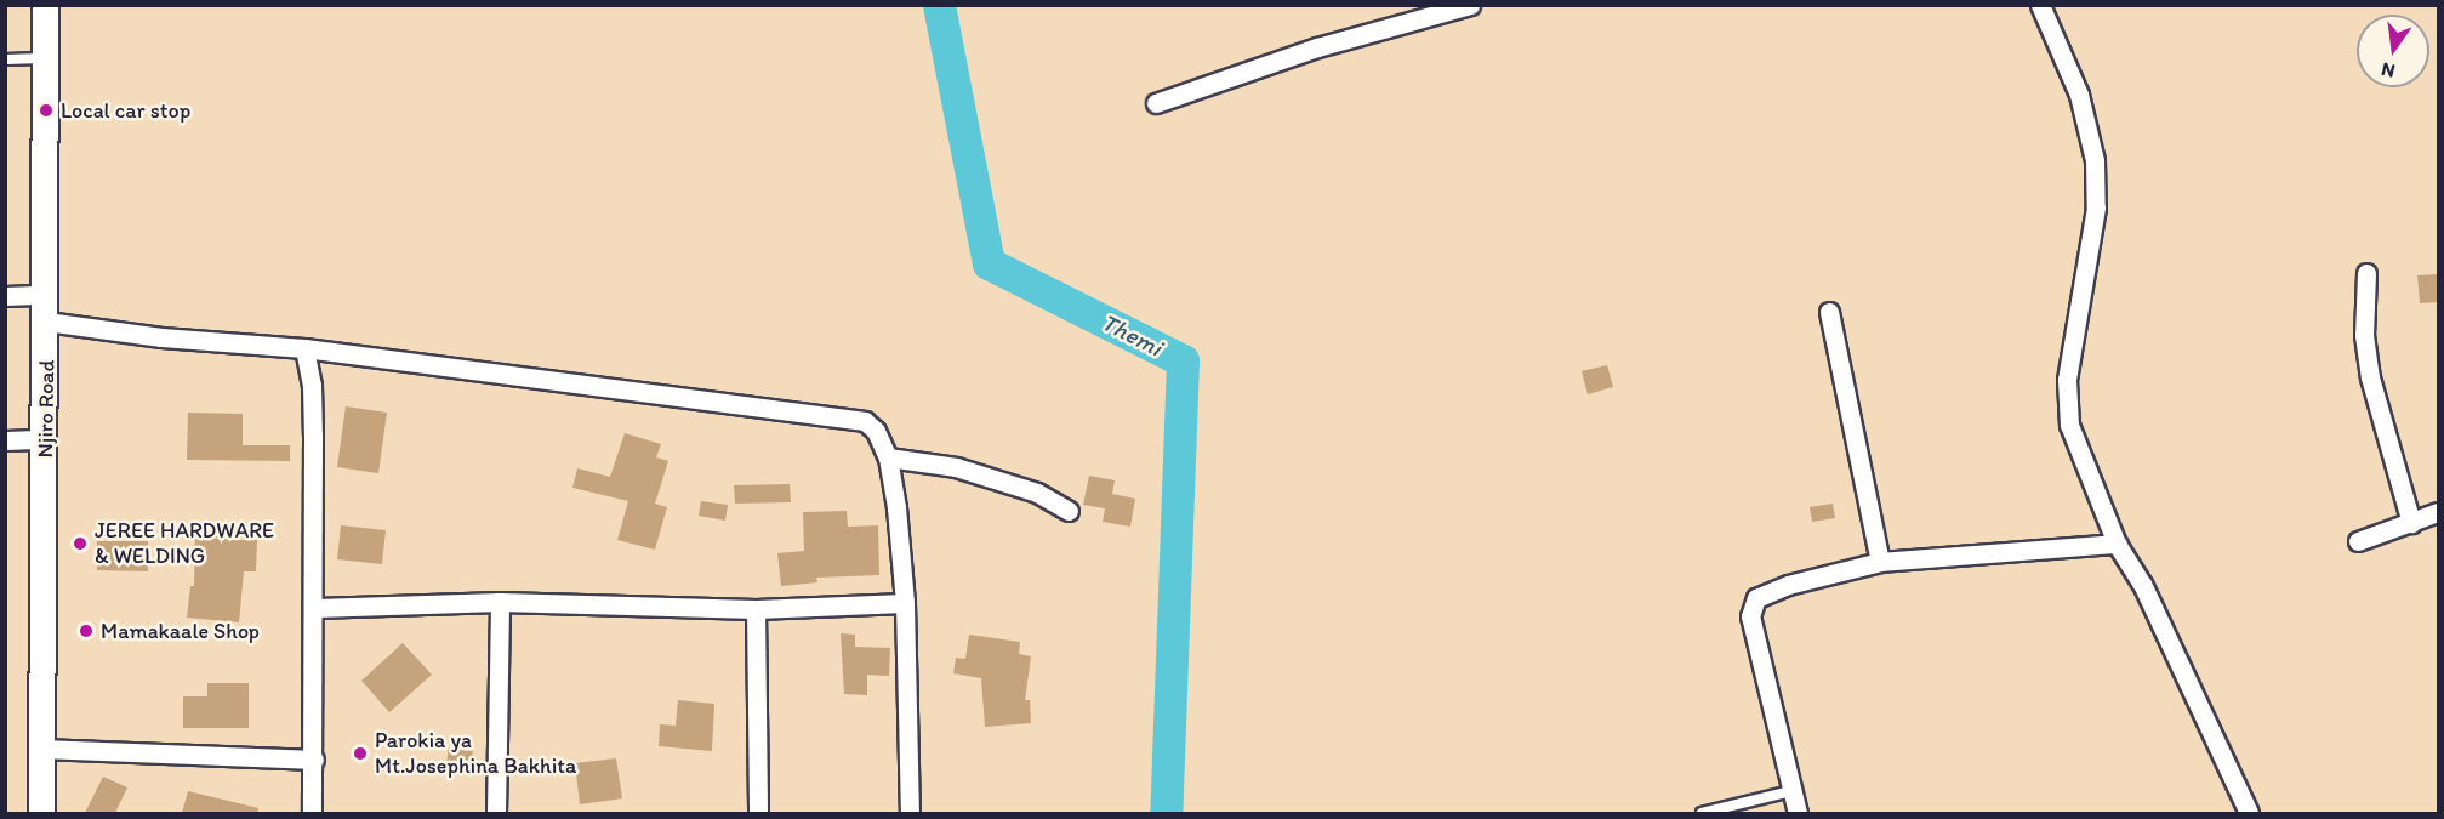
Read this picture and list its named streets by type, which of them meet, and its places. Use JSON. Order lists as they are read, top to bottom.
{
  "streets": {
    "street": ["Njiro Road"]
  },
  "water": ["Themi"],
  "places": [
    "Local car stop",
    "JEREE HARDWARE & WELDING",
    "Mamakaale Shop",
    "Parokia ya Mt.Josephina Bakhita"
  ],
  "north": "bottom"
}
